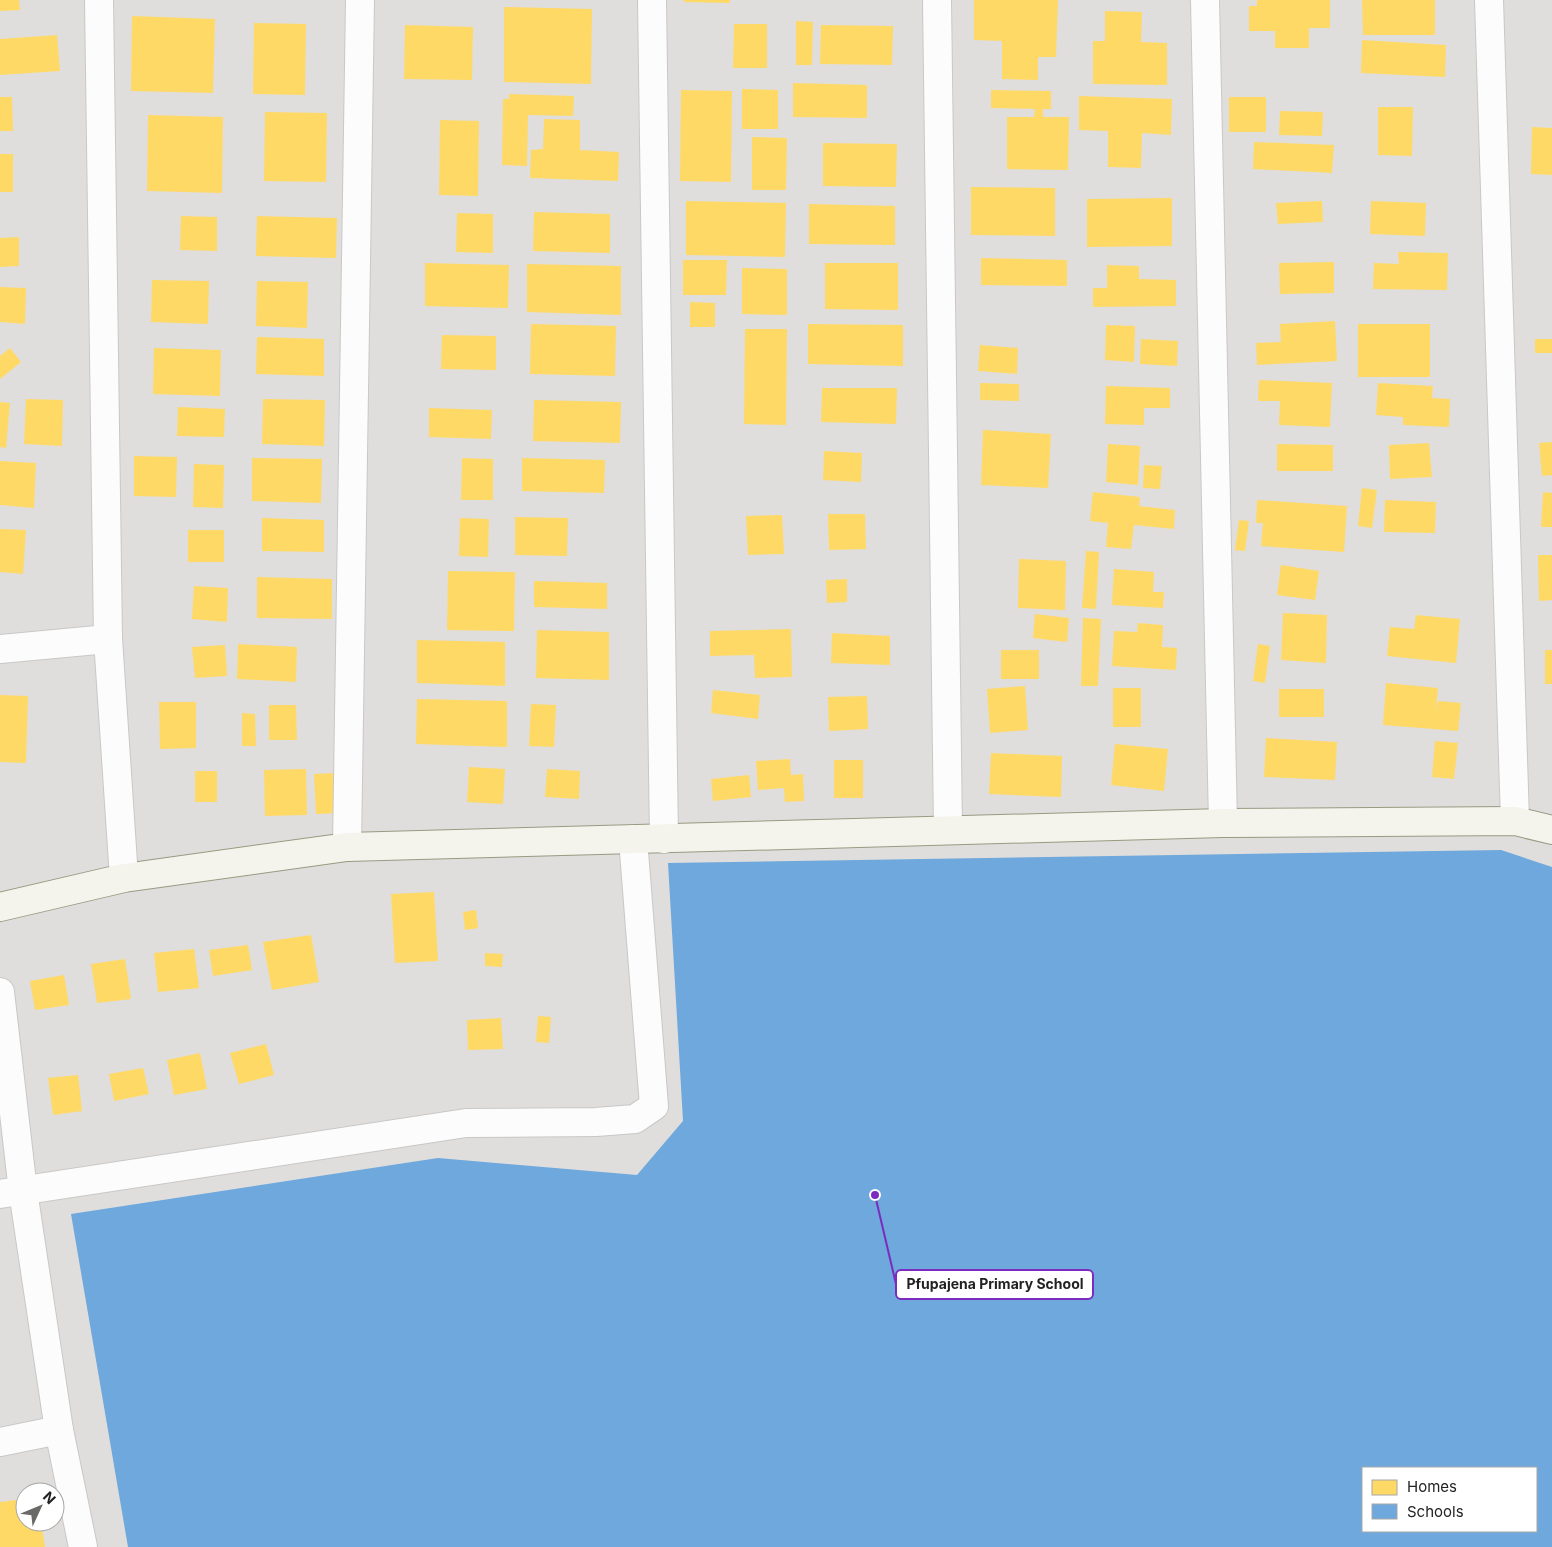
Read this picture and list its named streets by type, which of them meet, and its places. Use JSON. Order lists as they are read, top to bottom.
{
  "places": ["Pfupajena Primary School"],
  "legend": ["Homes", "Schools"],
  "north": "top right"
}
